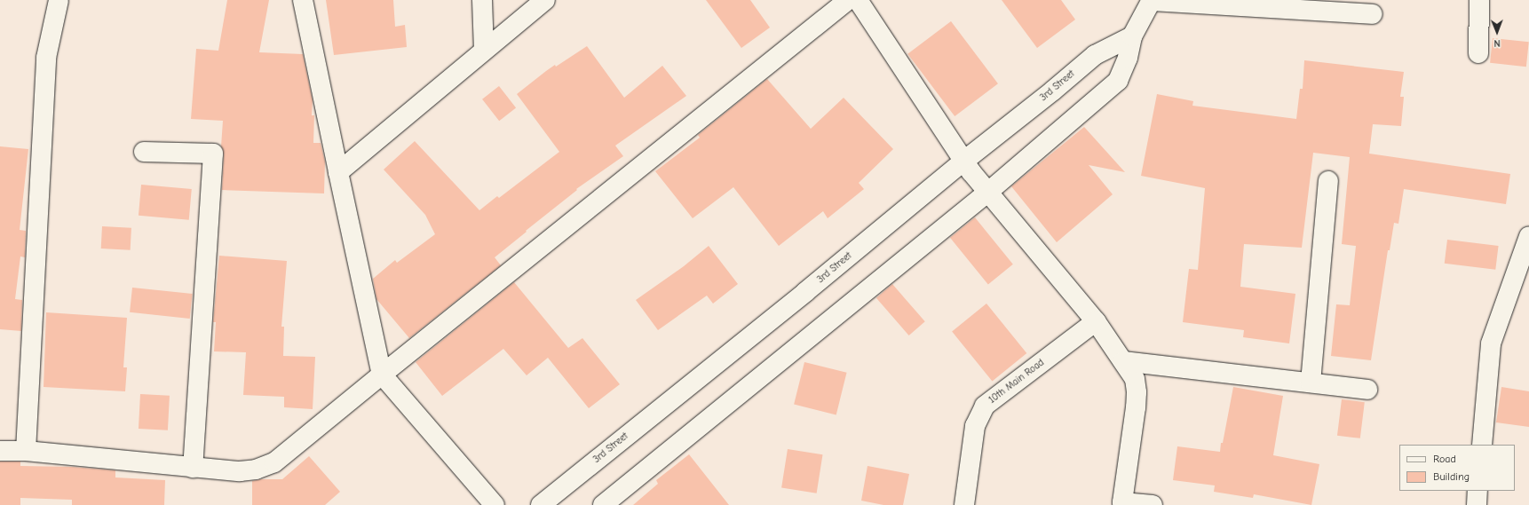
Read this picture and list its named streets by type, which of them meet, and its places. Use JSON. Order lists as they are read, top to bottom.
{
  "streets": {
    "street": ["3rd Street", "10th Main Road"]
  },
  "legend": ["Road", "Building"],
  "north": "bottom"
}
